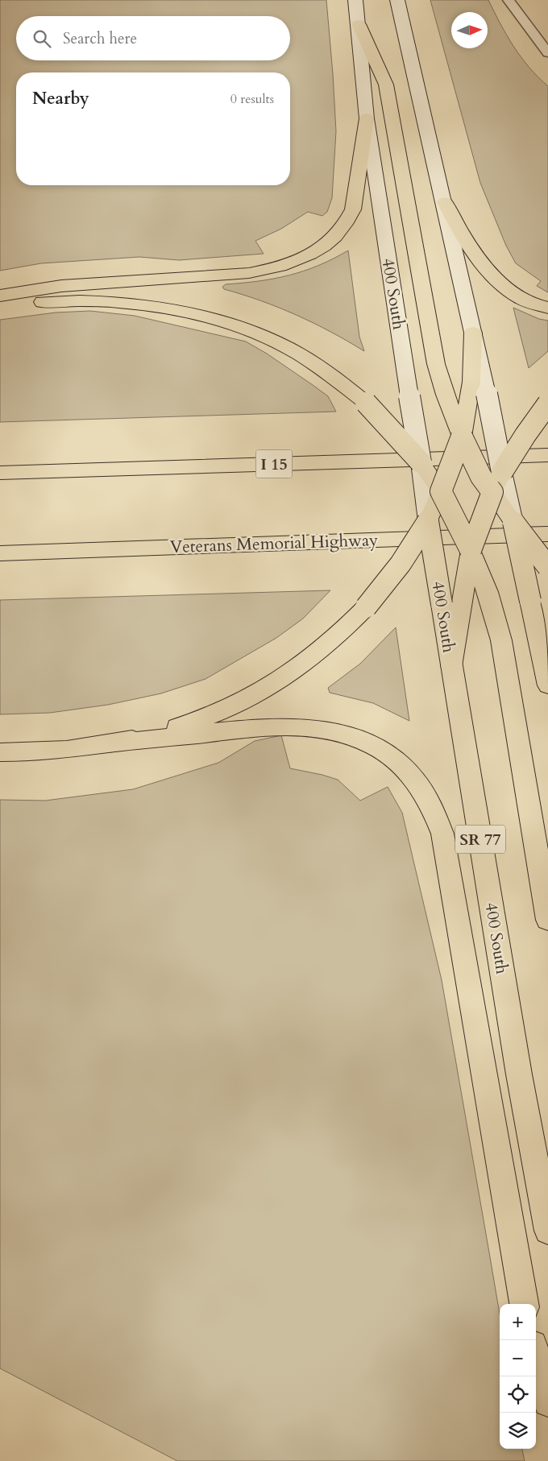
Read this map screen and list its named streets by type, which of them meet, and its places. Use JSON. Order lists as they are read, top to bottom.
{
  "streets": {
    "main road": [
      "400 South",
      "I 15",
      "Veterans Memorial Highway",
      "SR 77"
    ]
  },
  "north": "right",
  "page": {
    "search": "Search here",
    "heading": ["Nearby", "0 results"],
    "map_buttons": ["+", "−"]
  }
}
